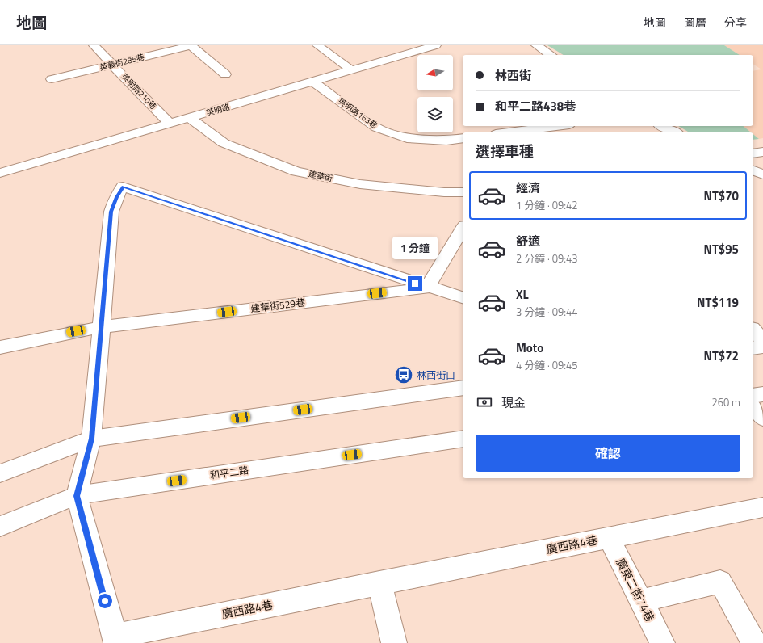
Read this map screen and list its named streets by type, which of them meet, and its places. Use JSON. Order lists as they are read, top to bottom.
{
  "streets": {
    "street": [
      "英義街285巷",
      "英明路210巷",
      "英明路",
      "英明路163巷",
      "建華街",
      "建華街529巷",
      "和平二路",
      "廣西路4巷",
      "廣東二街74巷"
    ]
  },
  "crossings": [
    ["英義街285巷", "英明路210巷"],
    ["英明路210巷", "英明路"],
    ["英明路", "英明路163巷"],
    ["英明路", "建華街"],
    ["廣西路4巷", "廣東二街74巷"]
  ],
  "places": {
    "bus stop": ["林西街口"]
  },
  "north": "left",
  "page": {
    "header": "地圖",
    "nav": ["地圖", "圖層", "分享"],
    "banner": ["林西街", "和平二路438巷"],
    "heading": "選擇車種",
    "list": [
      {
        "name": "經濟",
        "note": "1 分鐘 · 09:42",
        "value": "NT$70"
      },
      {
        "name": "舒適",
        "note": "2 分鐘 · 09:43",
        "value": "NT$95"
      },
      {
        "name": "XL",
        "note": "3 分鐘 · 09:44",
        "value": "NT$119"
      },
      {
        "name": "Moto",
        "note": "4 分鐘 · 09:45",
        "value": "NT$72"
      }
    ],
    "bubble": "1 分鐘",
    "pay": ["現金", "260 m"],
    "buttons": "確認"
  }
}
